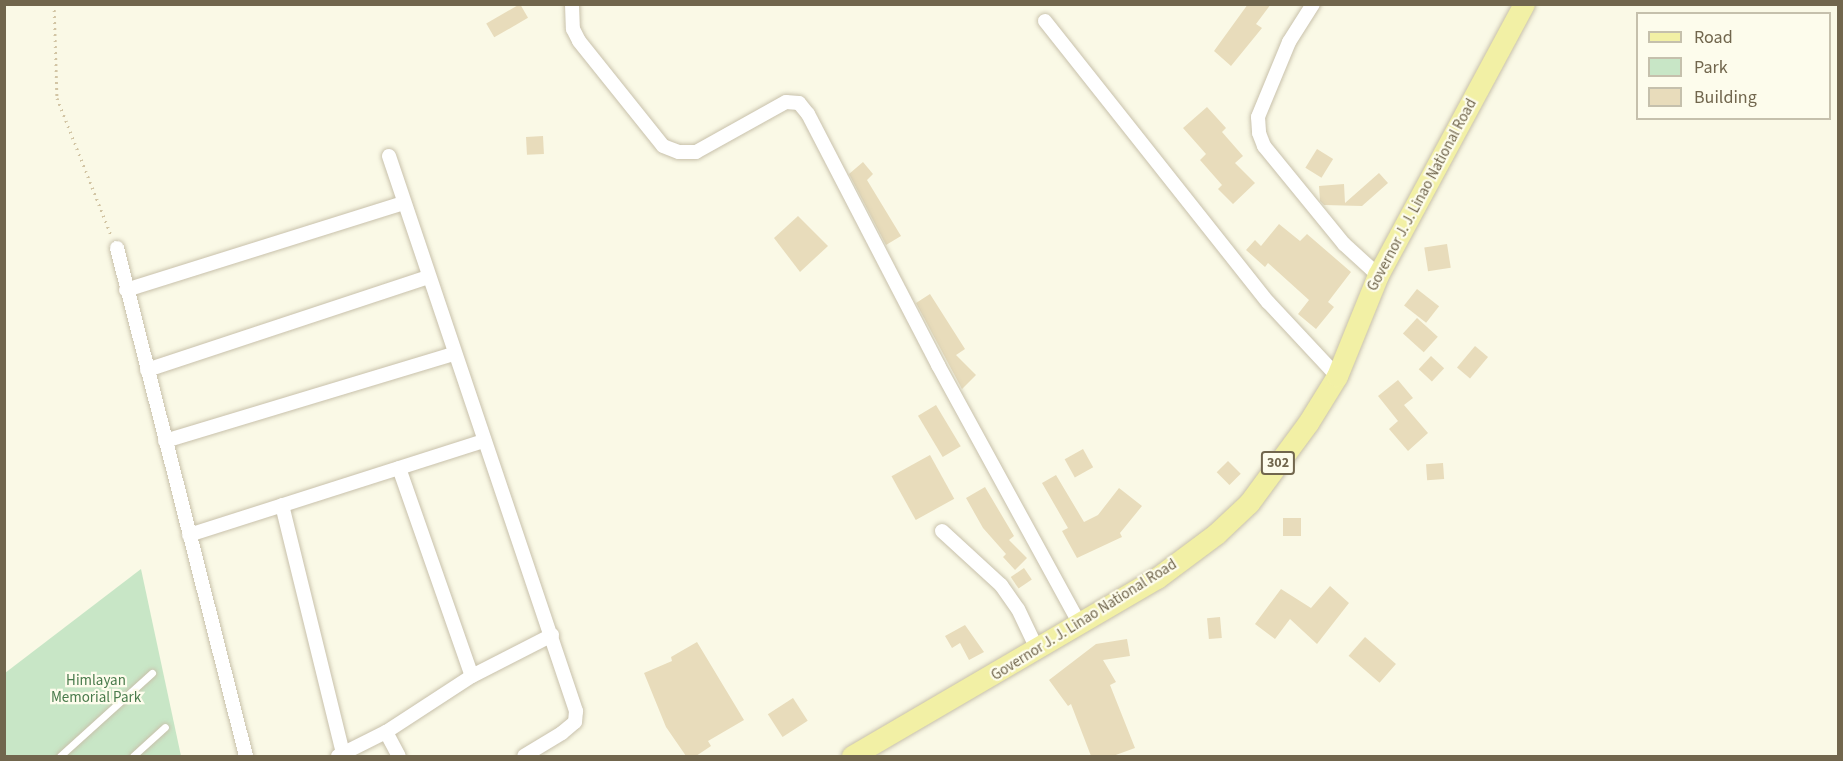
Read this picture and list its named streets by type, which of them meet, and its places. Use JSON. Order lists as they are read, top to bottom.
{
  "streets": {
    "main road": ["Governor J. J. Linao National Road", "302"]
  },
  "parks": ["Himlayan Memorial Park"],
  "legend": ["Road", "Park", "Building"]
}
